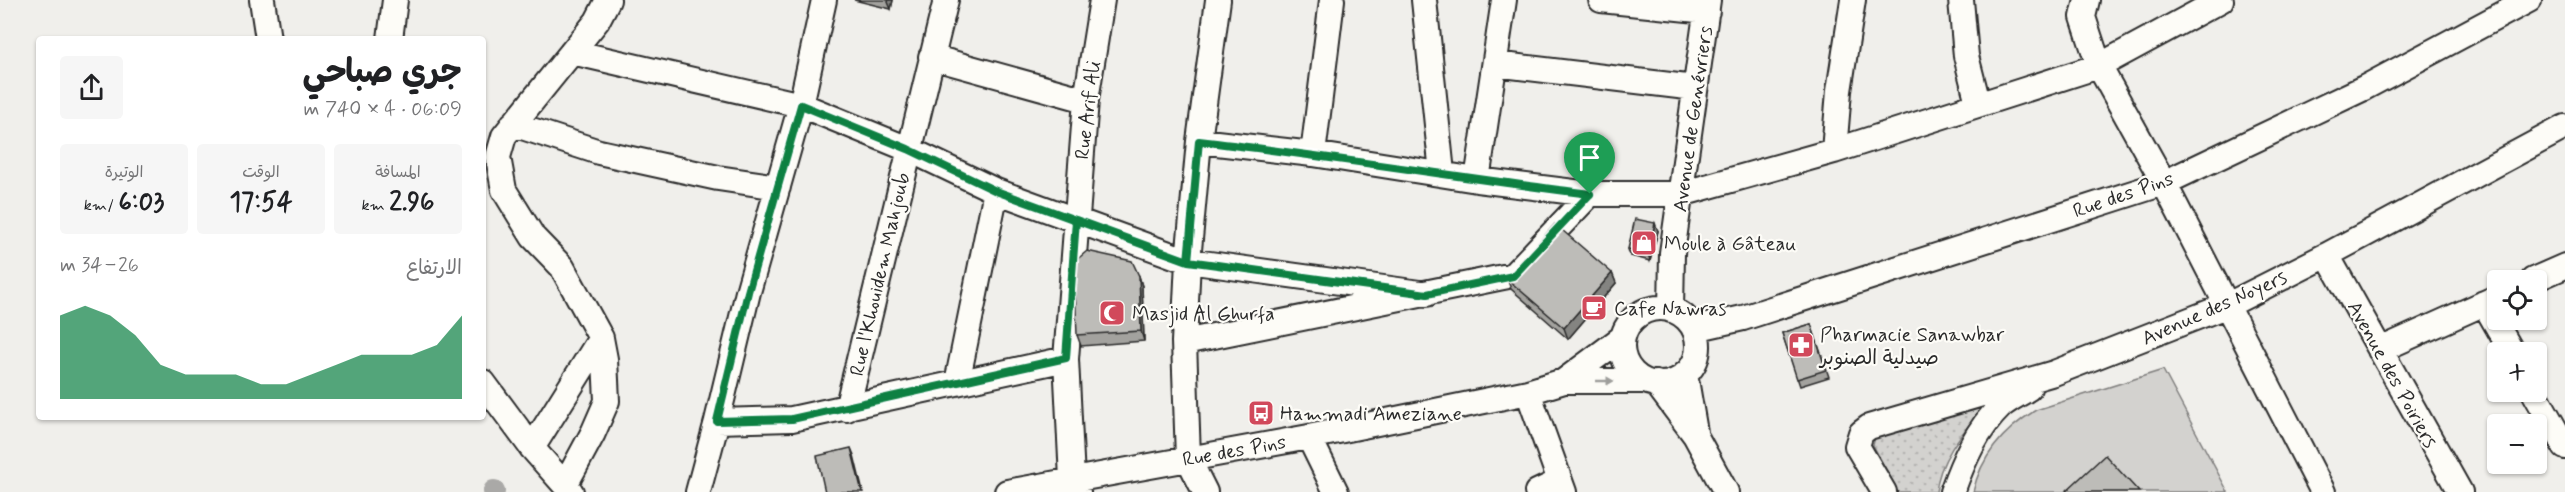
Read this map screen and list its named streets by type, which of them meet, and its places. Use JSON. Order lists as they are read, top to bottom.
{
  "streets": {
    "street": [
      "Rue Arif Ali",
      "Avenue de Genévriers",
      "Rue des Pins",
      "Rue l'Khouidem Mahjoub",
      "Avenue des Noyers",
      "Avenue des Poiriers"
    ]
  },
  "crossings": [
    ["Rue Arif Ali", "Rue des Pins"],
    ["Avenue de Genévriers", "Rue des Pins"],
    ["Avenue des Noyers", "Avenue des Poiriers"]
  ],
  "places": {
    "shop": ["Moule à Gâteau"],
    "cafe": ["Cafe Nawras"],
    "mosque": ["Masjid Al Ghurfa"],
    "pharmacy": ["Pharmacie Sanawbar صيدلية الصنوبر"],
    "bus stop": ["Hammadi Ameziane"]
  },
  "page": {
    "heading": ["جري صباحي", "06:09 · 4 × 740 m"],
    "stats": [
      ["المسافة", "2.96 km"],
      ["الوقت", "17:54"],
      ["الوتيرة", "6:03 /km"]
    ],
    "chart": ["الارتفاع", "26–34 m"],
    "map_buttons": ["+", "−"]
  }
}
